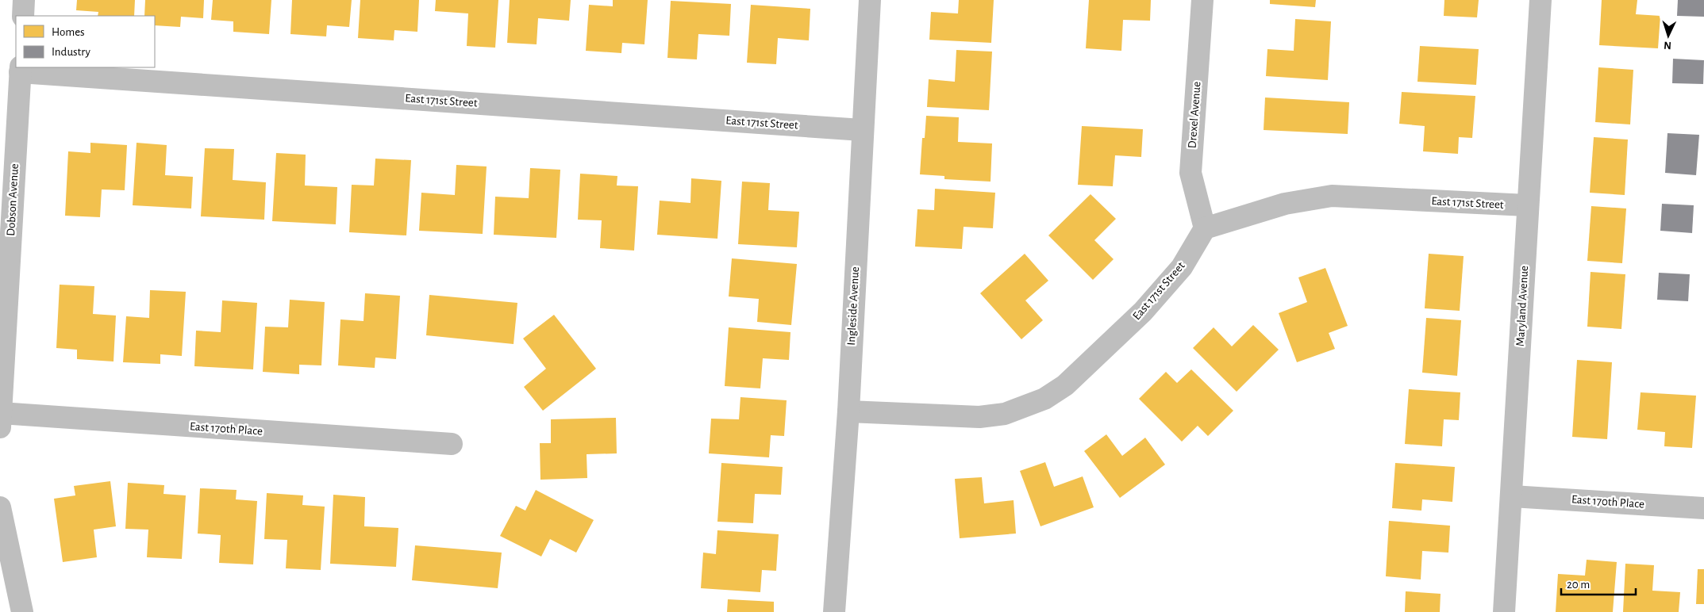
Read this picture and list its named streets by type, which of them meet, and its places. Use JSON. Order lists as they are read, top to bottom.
{
  "streets": {
    "street": [
      "East 171st Street",
      "Drexel Avenue",
      "Dobson Avenue",
      "Ingleside Avenue",
      "Maryland Avenue",
      "East 170th Place"
    ]
  },
  "crossings": [
    ["East 171st Street", "Drexel Avenue"],
    ["East 171st Street", "Dobson Avenue"],
    ["East 171st Street", "Ingleside Avenue"],
    ["East 171st Street", "Maryland Avenue"],
    ["Dobson Avenue", "East 170th Place"],
    ["Maryland Avenue", "East 170th Place"]
  ],
  "legend": ["Homes", "Industry"],
  "scale_bar": "20 m",
  "north": "bottom"
}
